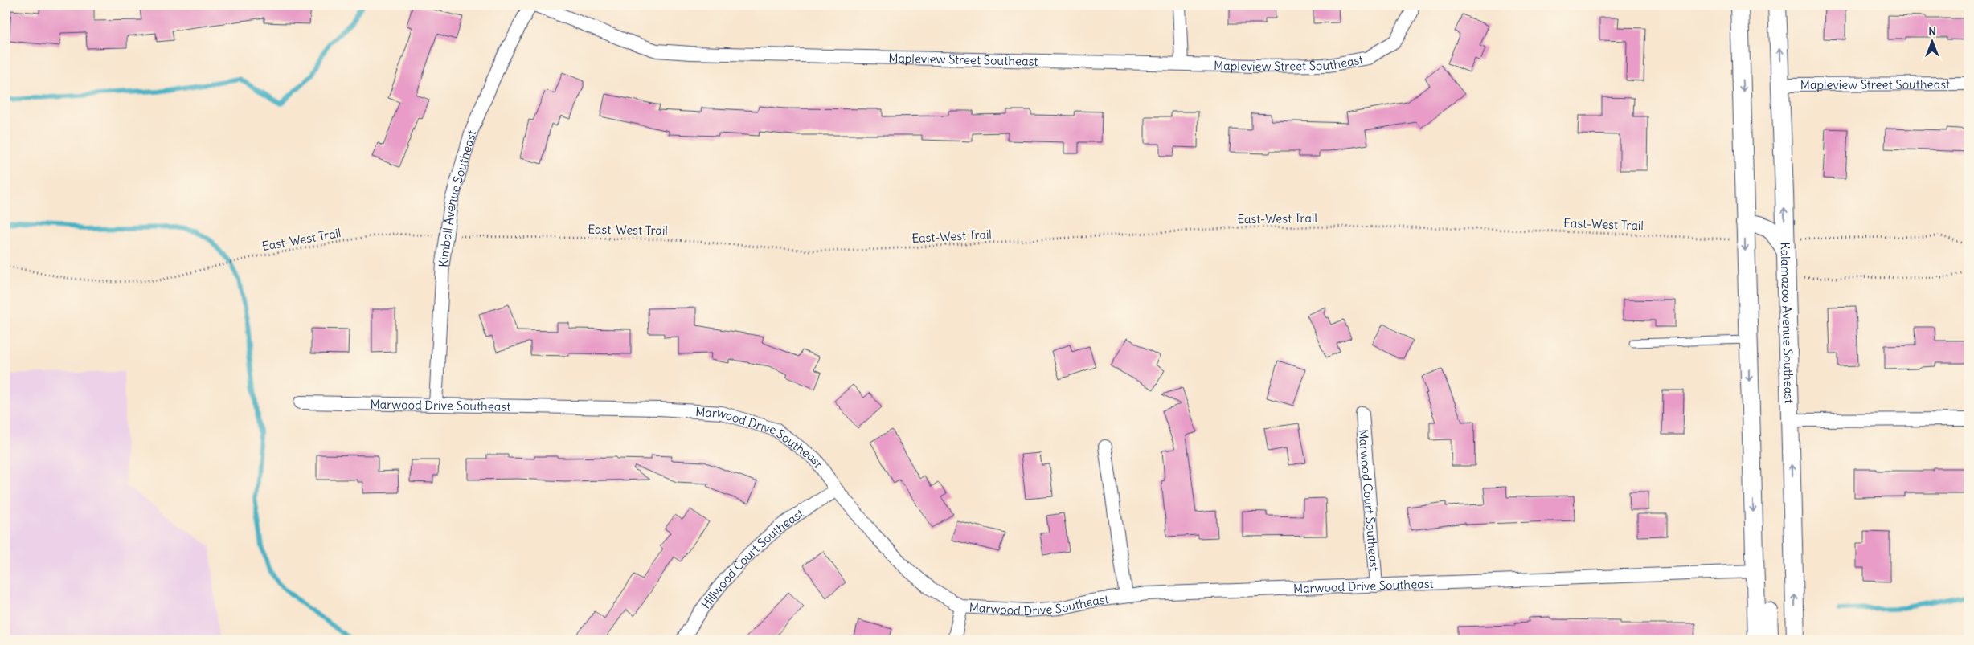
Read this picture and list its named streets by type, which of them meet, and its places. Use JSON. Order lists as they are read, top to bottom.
{
  "streets": {
    "main road": ["Kalamazoo Avenue Southeast"],
    "street": [
      "Mapleview Street Southeast",
      "Kimball Avenue Southeast",
      "Marwood Drive Southeast",
      "Marwood Court Southeast",
      "Hillwood Court Southeast"
    ],
    "path": ["East-West Trail"]
  },
  "crossings": [
    ["Mapleview Street Southeast", "Kalamazoo Avenue Southeast"],
    ["Kimball Avenue Southeast", "East-West Trail"],
    ["Kimball Avenue Southeast", "Marwood Drive Southeast"],
    ["Marwood Drive Southeast", "Marwood Court Southeast"],
    ["Marwood Drive Southeast", "Hillwood Court Southeast"]
  ],
  "north": "top"
}
